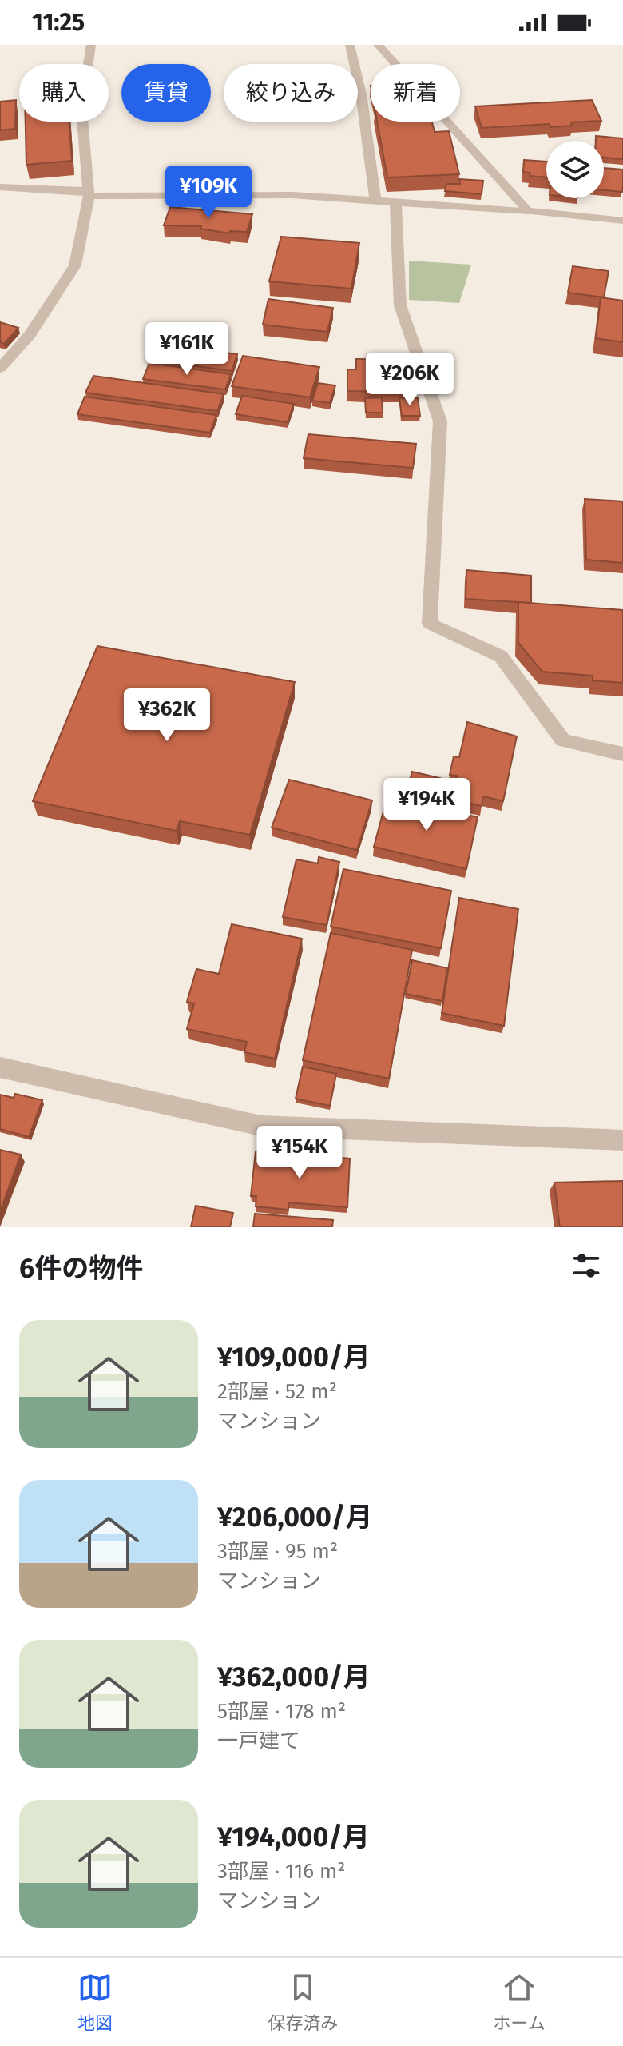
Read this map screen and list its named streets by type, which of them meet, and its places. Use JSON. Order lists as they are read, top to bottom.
{
  "page": {
    "status": "11:25",
    "chip": [
      "購入",
      "賃貸",
      "絞り込み",
      "新着"
    ],
    "price": [
      "¥109K",
      "¥161K",
      "¥206K",
      "¥362K",
      "¥194K",
      "¥154K"
    ],
    "heading": "6件の物件",
    "list": [
      {
        "name": "¥109,000/月",
        "note": "2部屋 · 52 m² · マンション"
      },
      {
        "name": "¥206,000/月",
        "note": "3部屋 · 95 m² · マンション"
      },
      {
        "name": "¥362,000/月",
        "note": "5部屋 · 178 m² · 一戸建て"
      },
      {
        "name": "¥194,000/月",
        "note": "3部屋 · 116 m² · マンション"
      }
    ],
    "tabs": ["地図", "保存済み", "ホーム"]
  }
}
